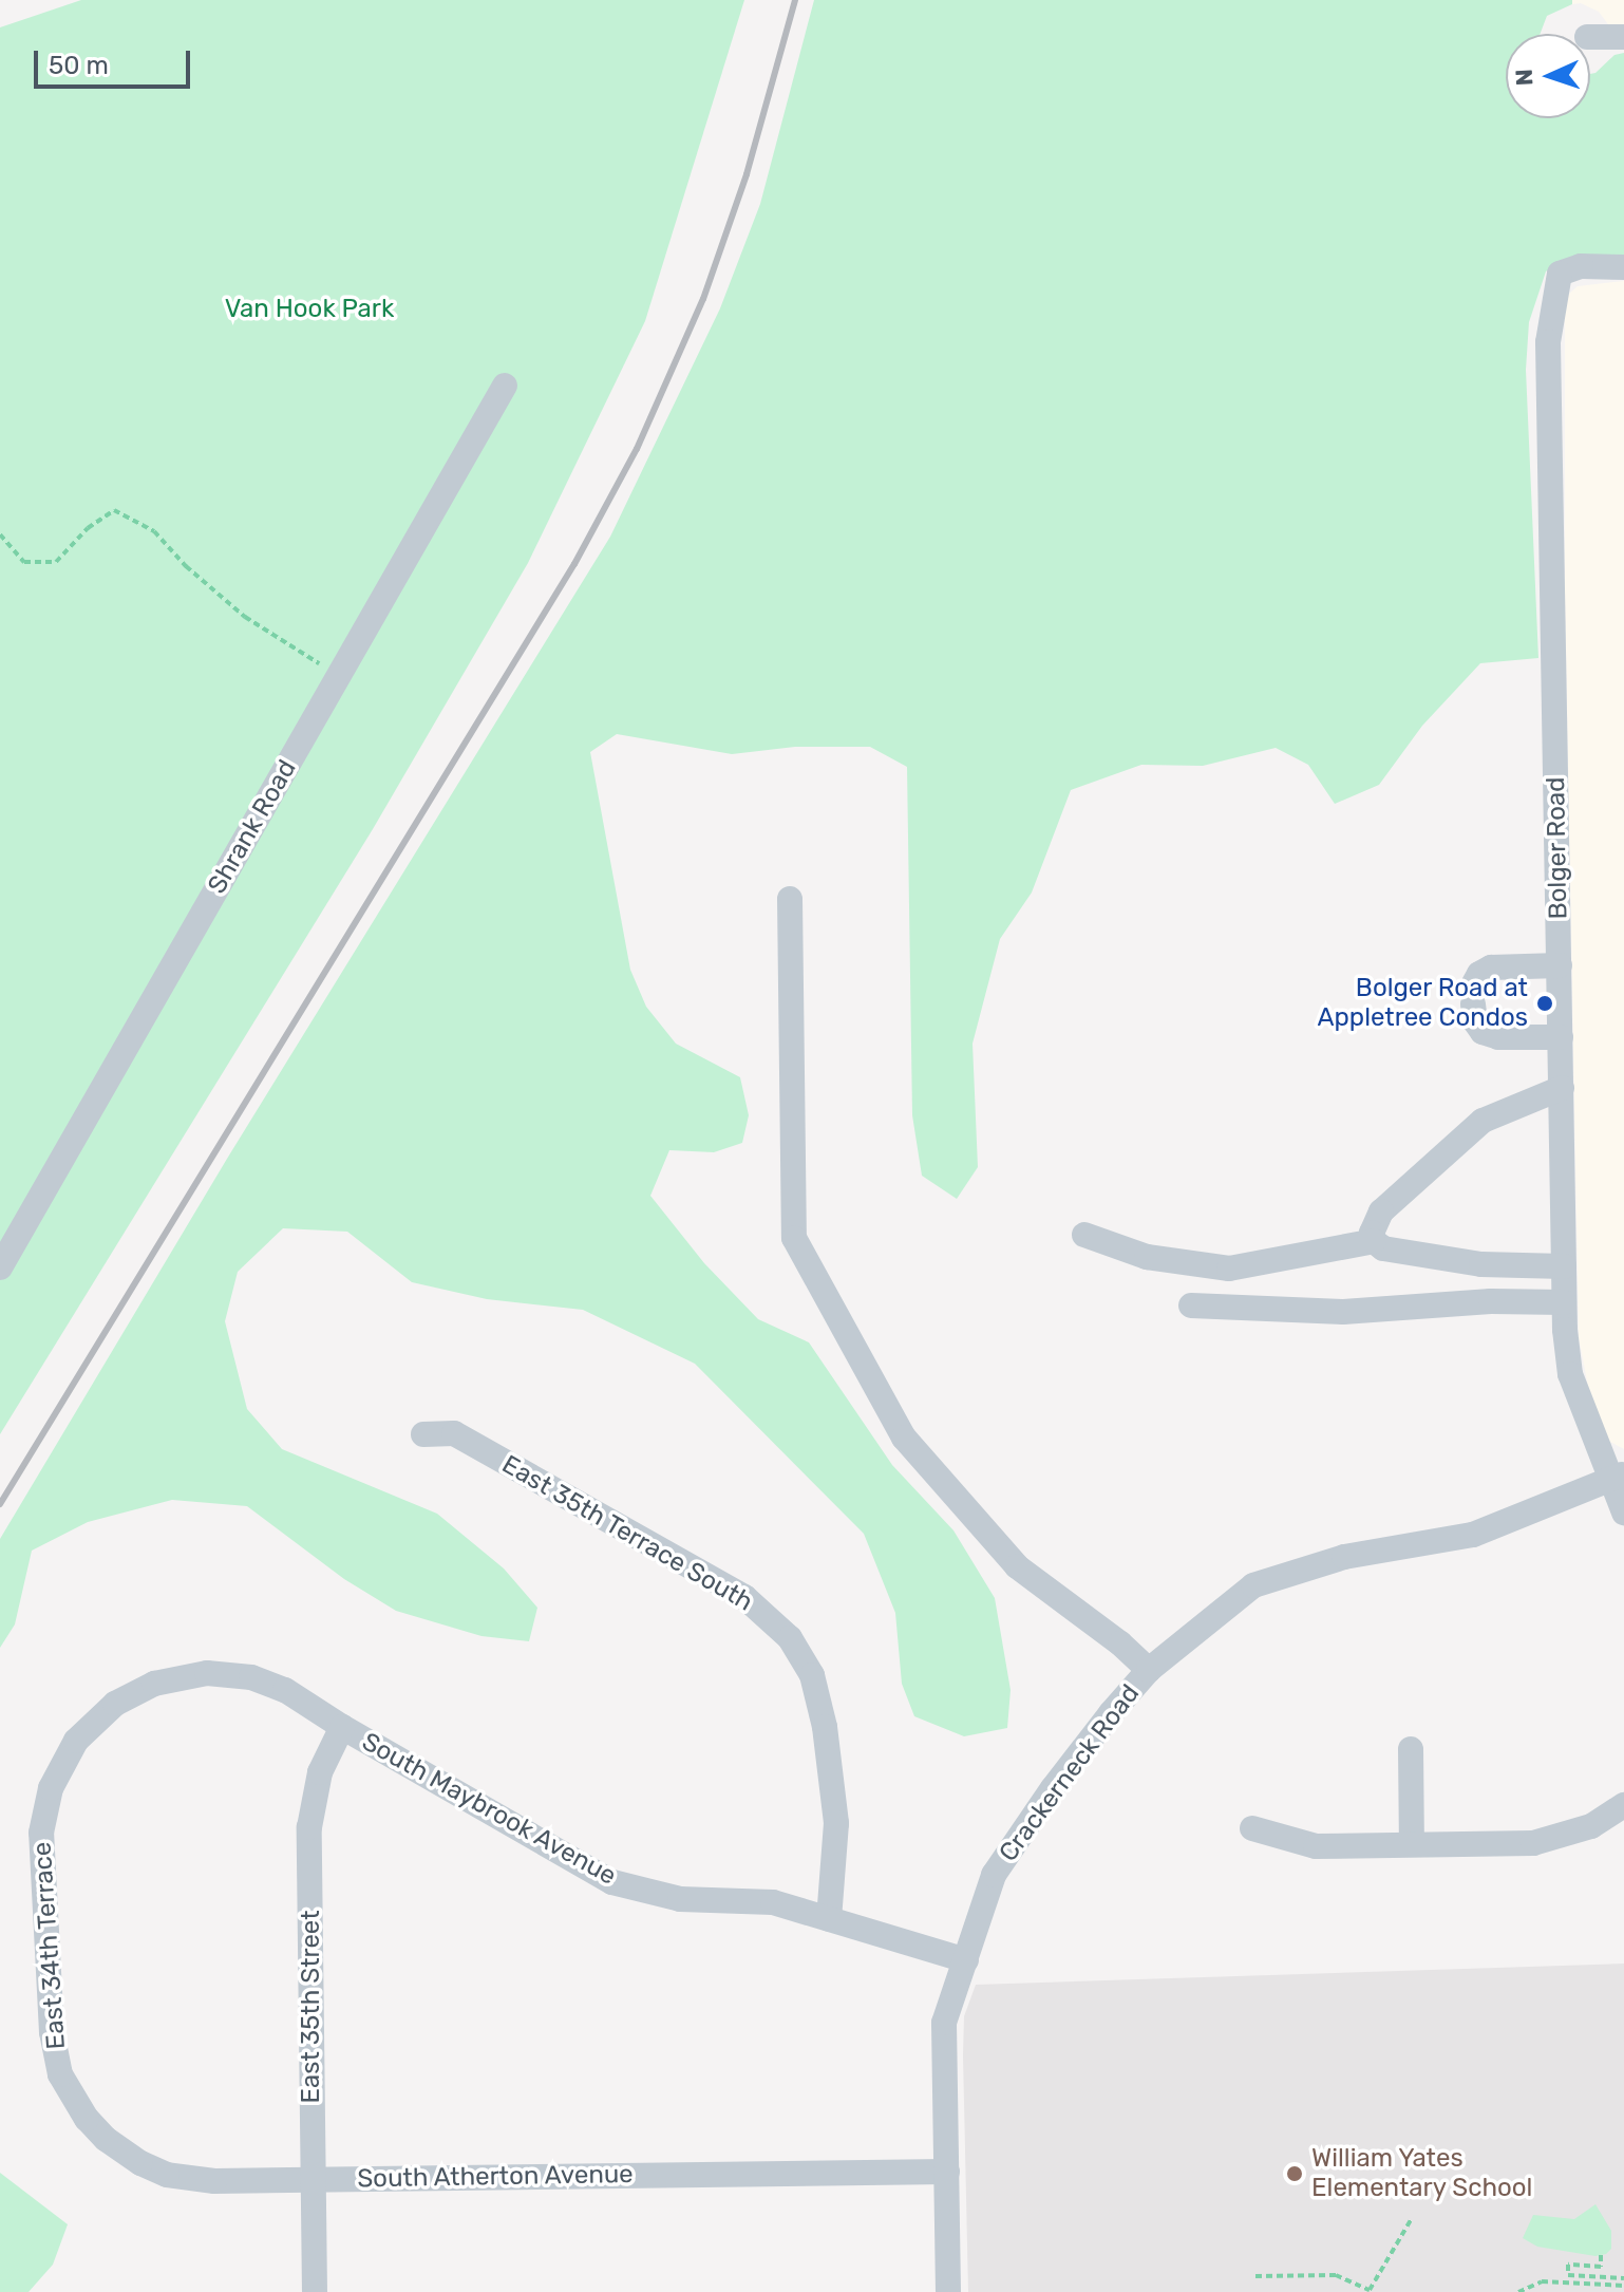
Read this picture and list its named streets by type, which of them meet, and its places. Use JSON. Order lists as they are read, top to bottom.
{
  "streets": {
    "street": [
      "Shrank Road",
      "Bolger Road",
      "East 35th Terrace South",
      "Crackerneck Road",
      "South Maybrook Avenue",
      "East 34th Terrace",
      "East 35th Street",
      "South Atherton Avenue"
    ]
  },
  "crossings": [
    ["Bolger Road", "Crackerneck Road"],
    ["East 35th Terrace South", "South Maybrook Avenue"],
    ["Crackerneck Road", "South Maybrook Avenue"],
    ["Crackerneck Road", "South Atherton Avenue"],
    ["South Maybrook Avenue", "East 34th Terrace"],
    ["South Maybrook Avenue", "East 35th Street"],
    ["East 34th Terrace", "South Atherton Avenue"],
    ["East 35th Street", "South Atherton Avenue"]
  ],
  "parks": ["Van Hook Park"],
  "places": ["Bolger Road at Appletree Condos", "William Yates Elementary School"],
  "scale_bar": "50 m",
  "north": "left"
}
